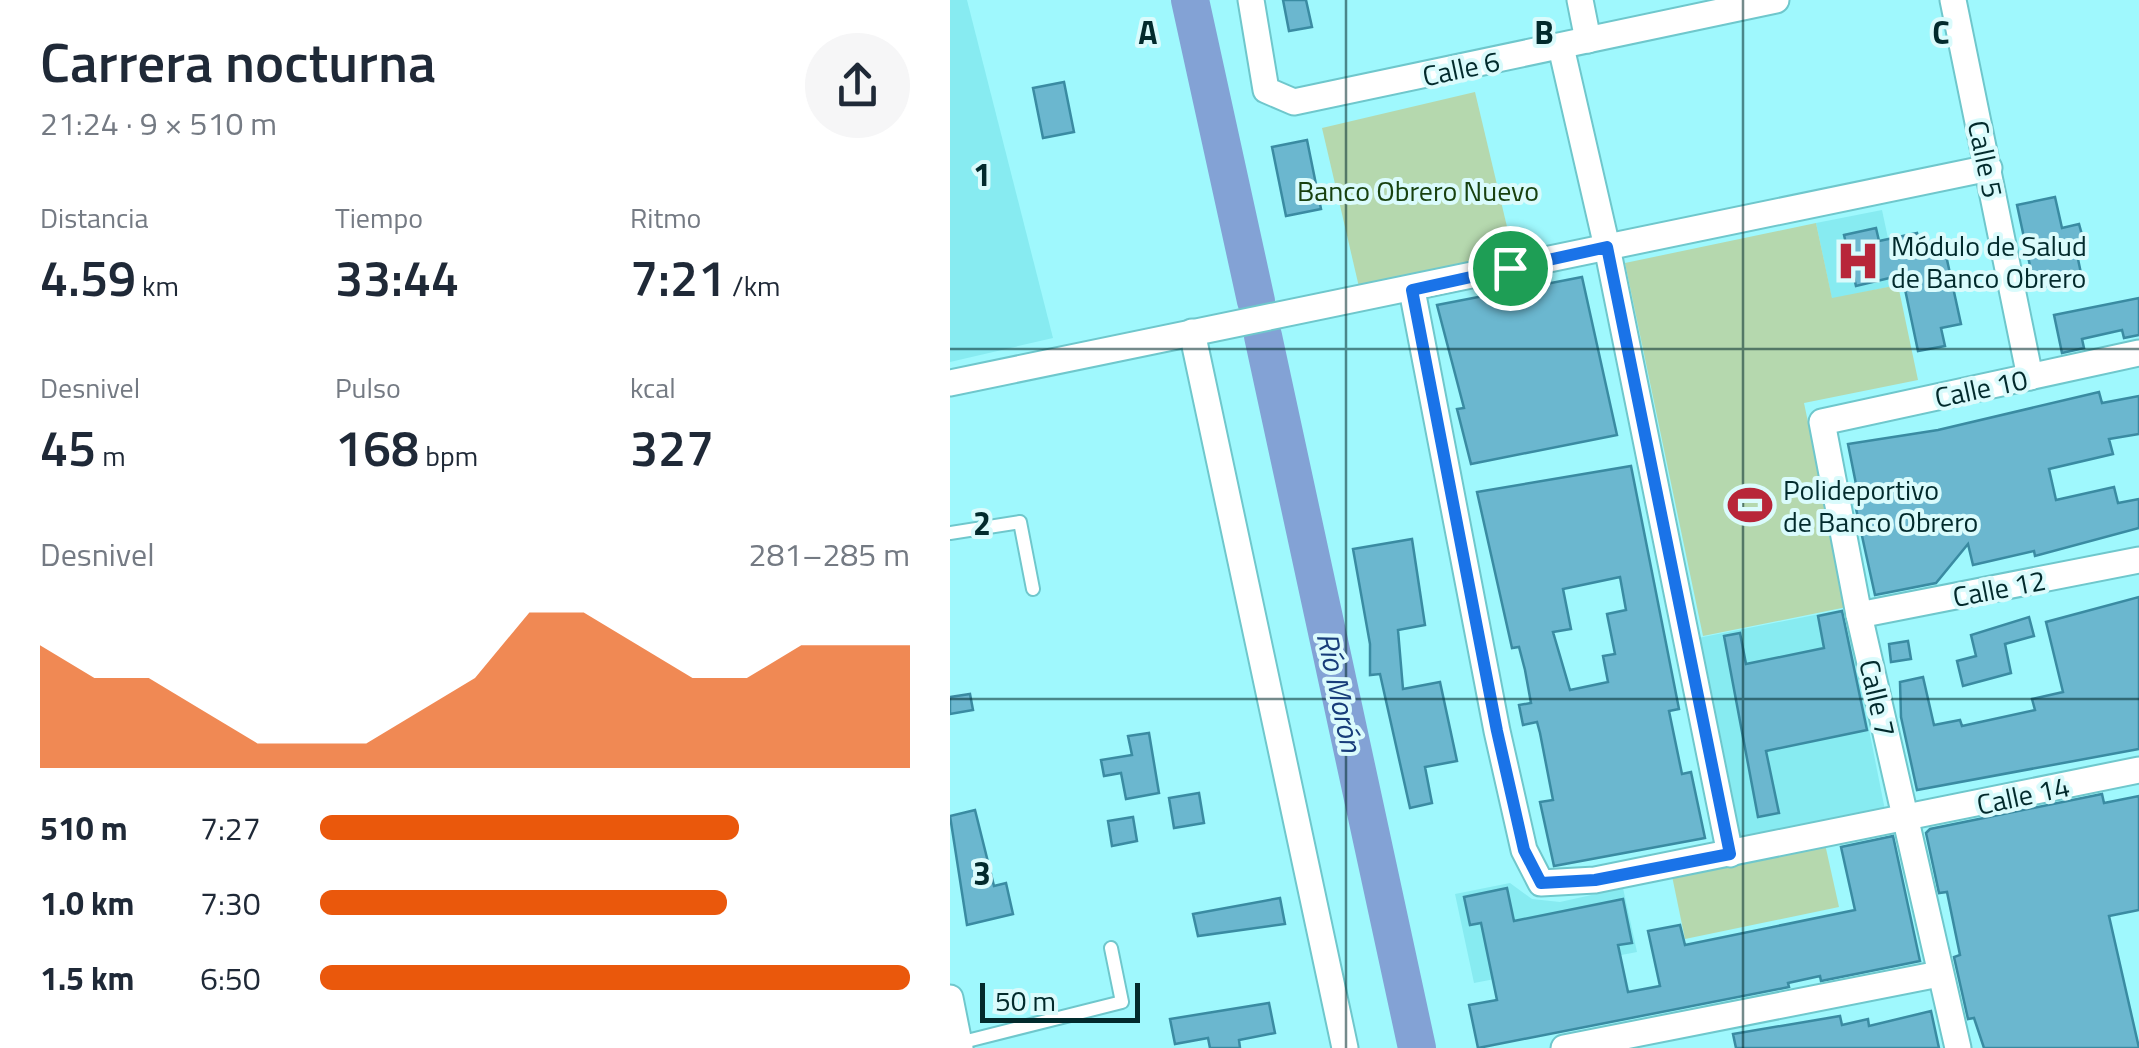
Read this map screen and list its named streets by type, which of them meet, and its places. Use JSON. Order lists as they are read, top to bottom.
{
  "streets": {
    "street": [
      "Calle 6",
      "Calle 5",
      "Calle 10",
      "Calle 12",
      "Calle 7",
      "Calle 14"
    ]
  },
  "crossings": [
    ["Calle 5", "Calle 10"],
    ["Calle 10", "Calle 7"],
    ["Calle 12", "Calle 7"],
    ["Calle 7", "Calle 14"]
  ],
  "water": ["Río Morón"],
  "parks": ["Banco Obrero Nuevo"],
  "places": {
    "hospital": ["Módulo de Salud de Banco Obrero"],
    "sports": ["Polideportivo de Banco Obrero"]
  },
  "scale_bar": "50 m",
  "page": {
    "heading": ["Carrera nocturna", "21:24 · 9 × 510 m"],
    "stats": [
      ["Distancia", "4.59 km"],
      ["Tiempo", "33:44"],
      ["Ritmo", "7:21 /km"],
      ["Desnivel", "45 m"],
      ["Pulso", "168 bpm"],
      ["kcal", "327"]
    ],
    "chart": ["Desnivel", "281–285 m"],
    "list": [
      {
        "name": "510 m",
        "note": "7:27"
      },
      {
        "name": "1.0 km",
        "note": "7:30"
      },
      {
        "name": "1.5 km",
        "note": "6:50"
      }
    ],
    "scale": "50 m"
  },
  "grid": {
    "columns": ["A", "B", "C"],
    "rows": ["1", "2", "3"]
  }
}
